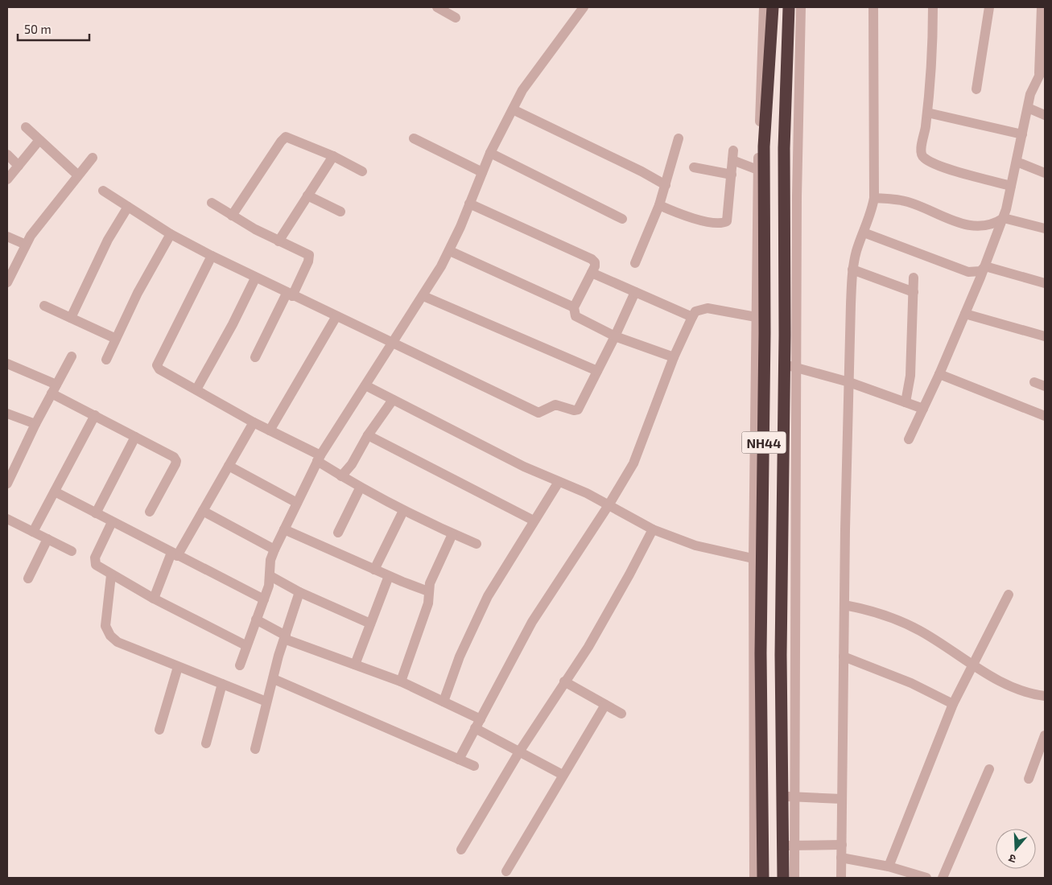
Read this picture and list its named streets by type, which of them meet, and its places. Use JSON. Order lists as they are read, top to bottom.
{
  "streets": {
    "highway": ["NH44"]
  },
  "scale_bar": "50 m",
  "north": "bottom"
}
